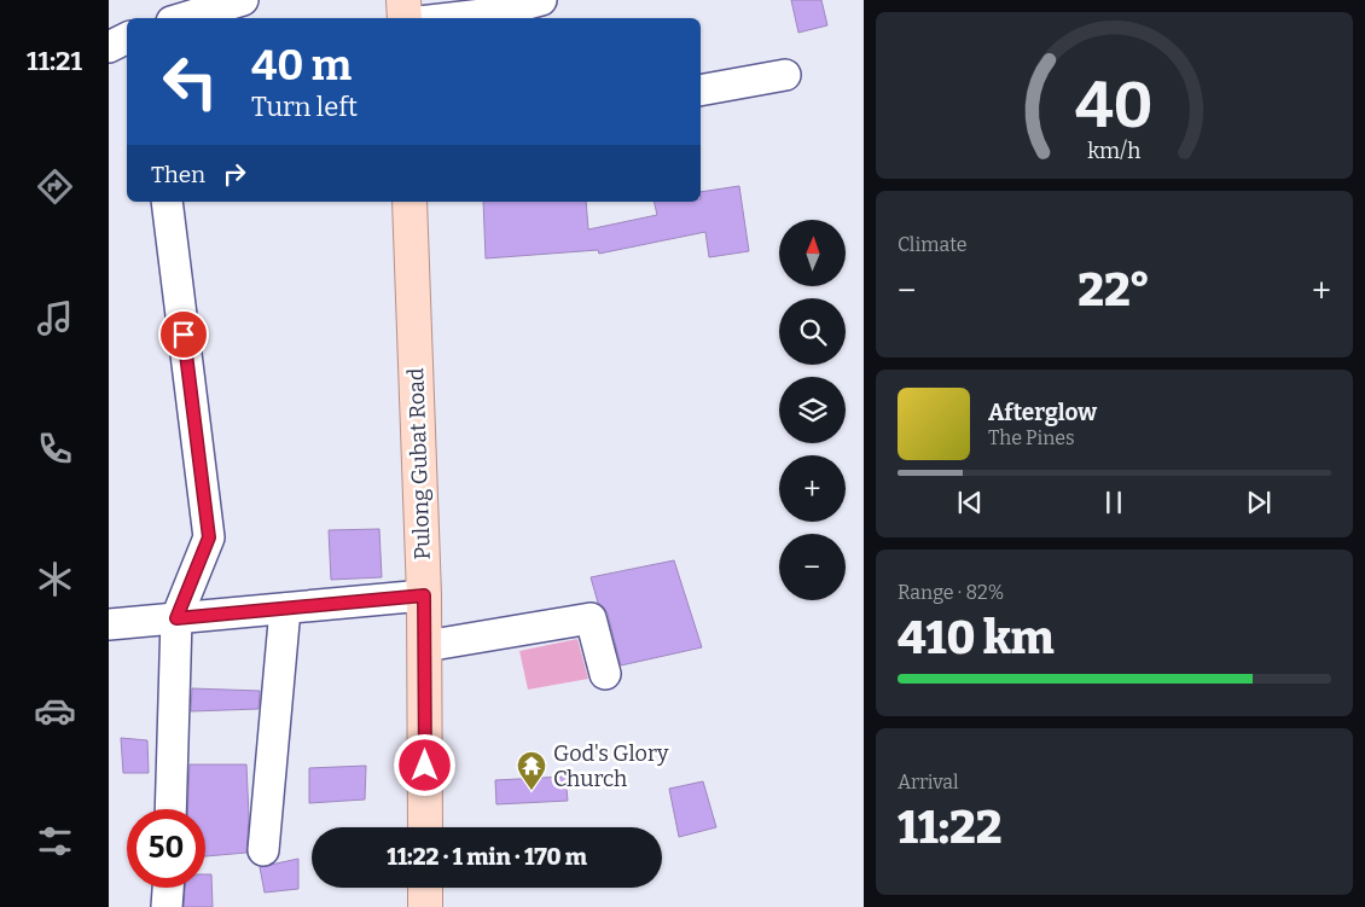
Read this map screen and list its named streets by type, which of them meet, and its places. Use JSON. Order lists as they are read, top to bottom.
{
  "streets": {
    "main road": ["Pulong Gubat Road"]
  },
  "places": {
    "temple": ["God's Glory Church"]
  },
  "north": "top",
  "page": {
    "tabs": "11:21",
    "turn": ["40 m", "Turn left"],
    "then": "Then",
    "tile": [
      "Climate",
      ["Range · 82%", "410 km"],
      ["Arrival", "11:22"]
    ],
    "map_buttons": ["+", "−"],
    "heat": ["−", "22°", "+"],
    "song": ["Afterglow", "The Pines"],
    "limit": "50",
    "trip": "11:22 · 1 min · 170 m",
    "gauge": ["40", "km/h"]
  }
}
